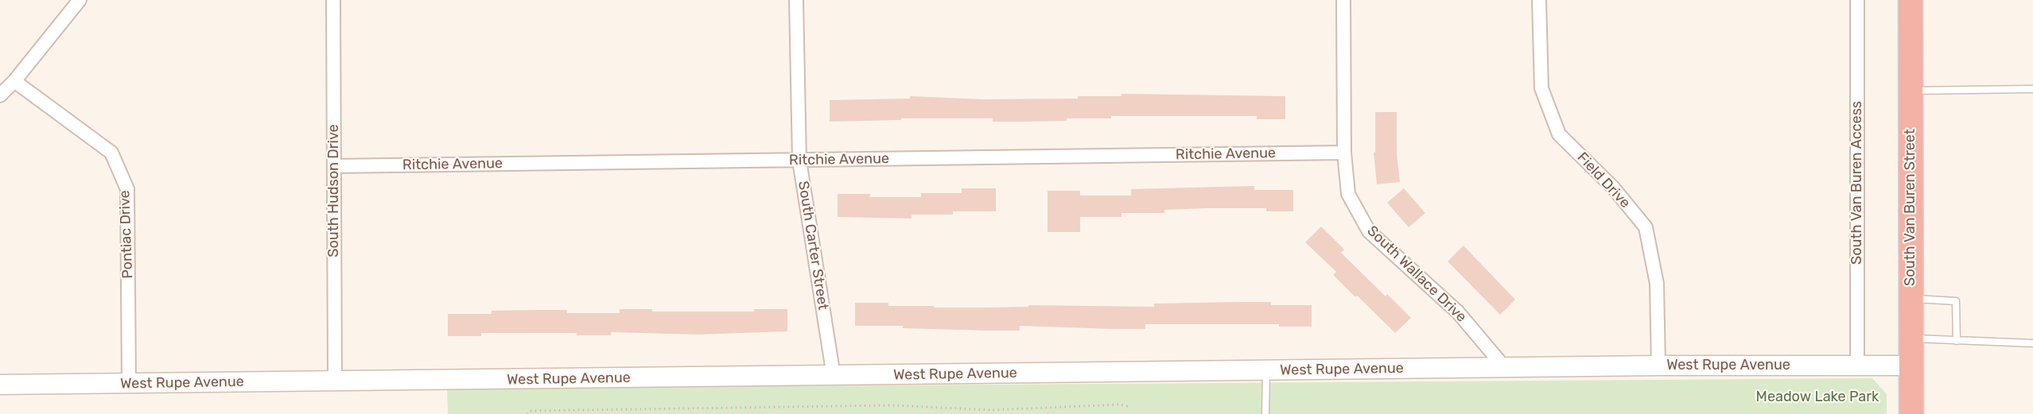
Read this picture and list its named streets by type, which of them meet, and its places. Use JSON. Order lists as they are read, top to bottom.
{
  "streets": {
    "highway": ["South Van Buren Street"],
    "street": [
      "Ritchie Avenue",
      "Field Drive",
      "South Van Buren Access",
      "South Hudson Drive",
      "Pontiac Drive",
      "South Carter Street",
      "South Wallace Drive",
      "West Rupe Avenue"
    ]
  },
  "crossings": [
    ["Ritchie Avenue", "South Hudson Drive"],
    ["Ritchie Avenue", "South Carter Street"],
    ["Ritchie Avenue", "South Wallace Drive"],
    ["Field Drive", "West Rupe Avenue"],
    ["South Van Buren Access", "West Rupe Avenue"],
    ["South Hudson Drive", "West Rupe Avenue"],
    ["South Van Buren Street", "West Rupe Avenue"],
    ["Pontiac Drive", "West Rupe Avenue"],
    ["South Carter Street", "West Rupe Avenue"],
    ["South Wallace Drive", "West Rupe Avenue"]
  ],
  "parks": ["Meadow Lake Park"]
}
